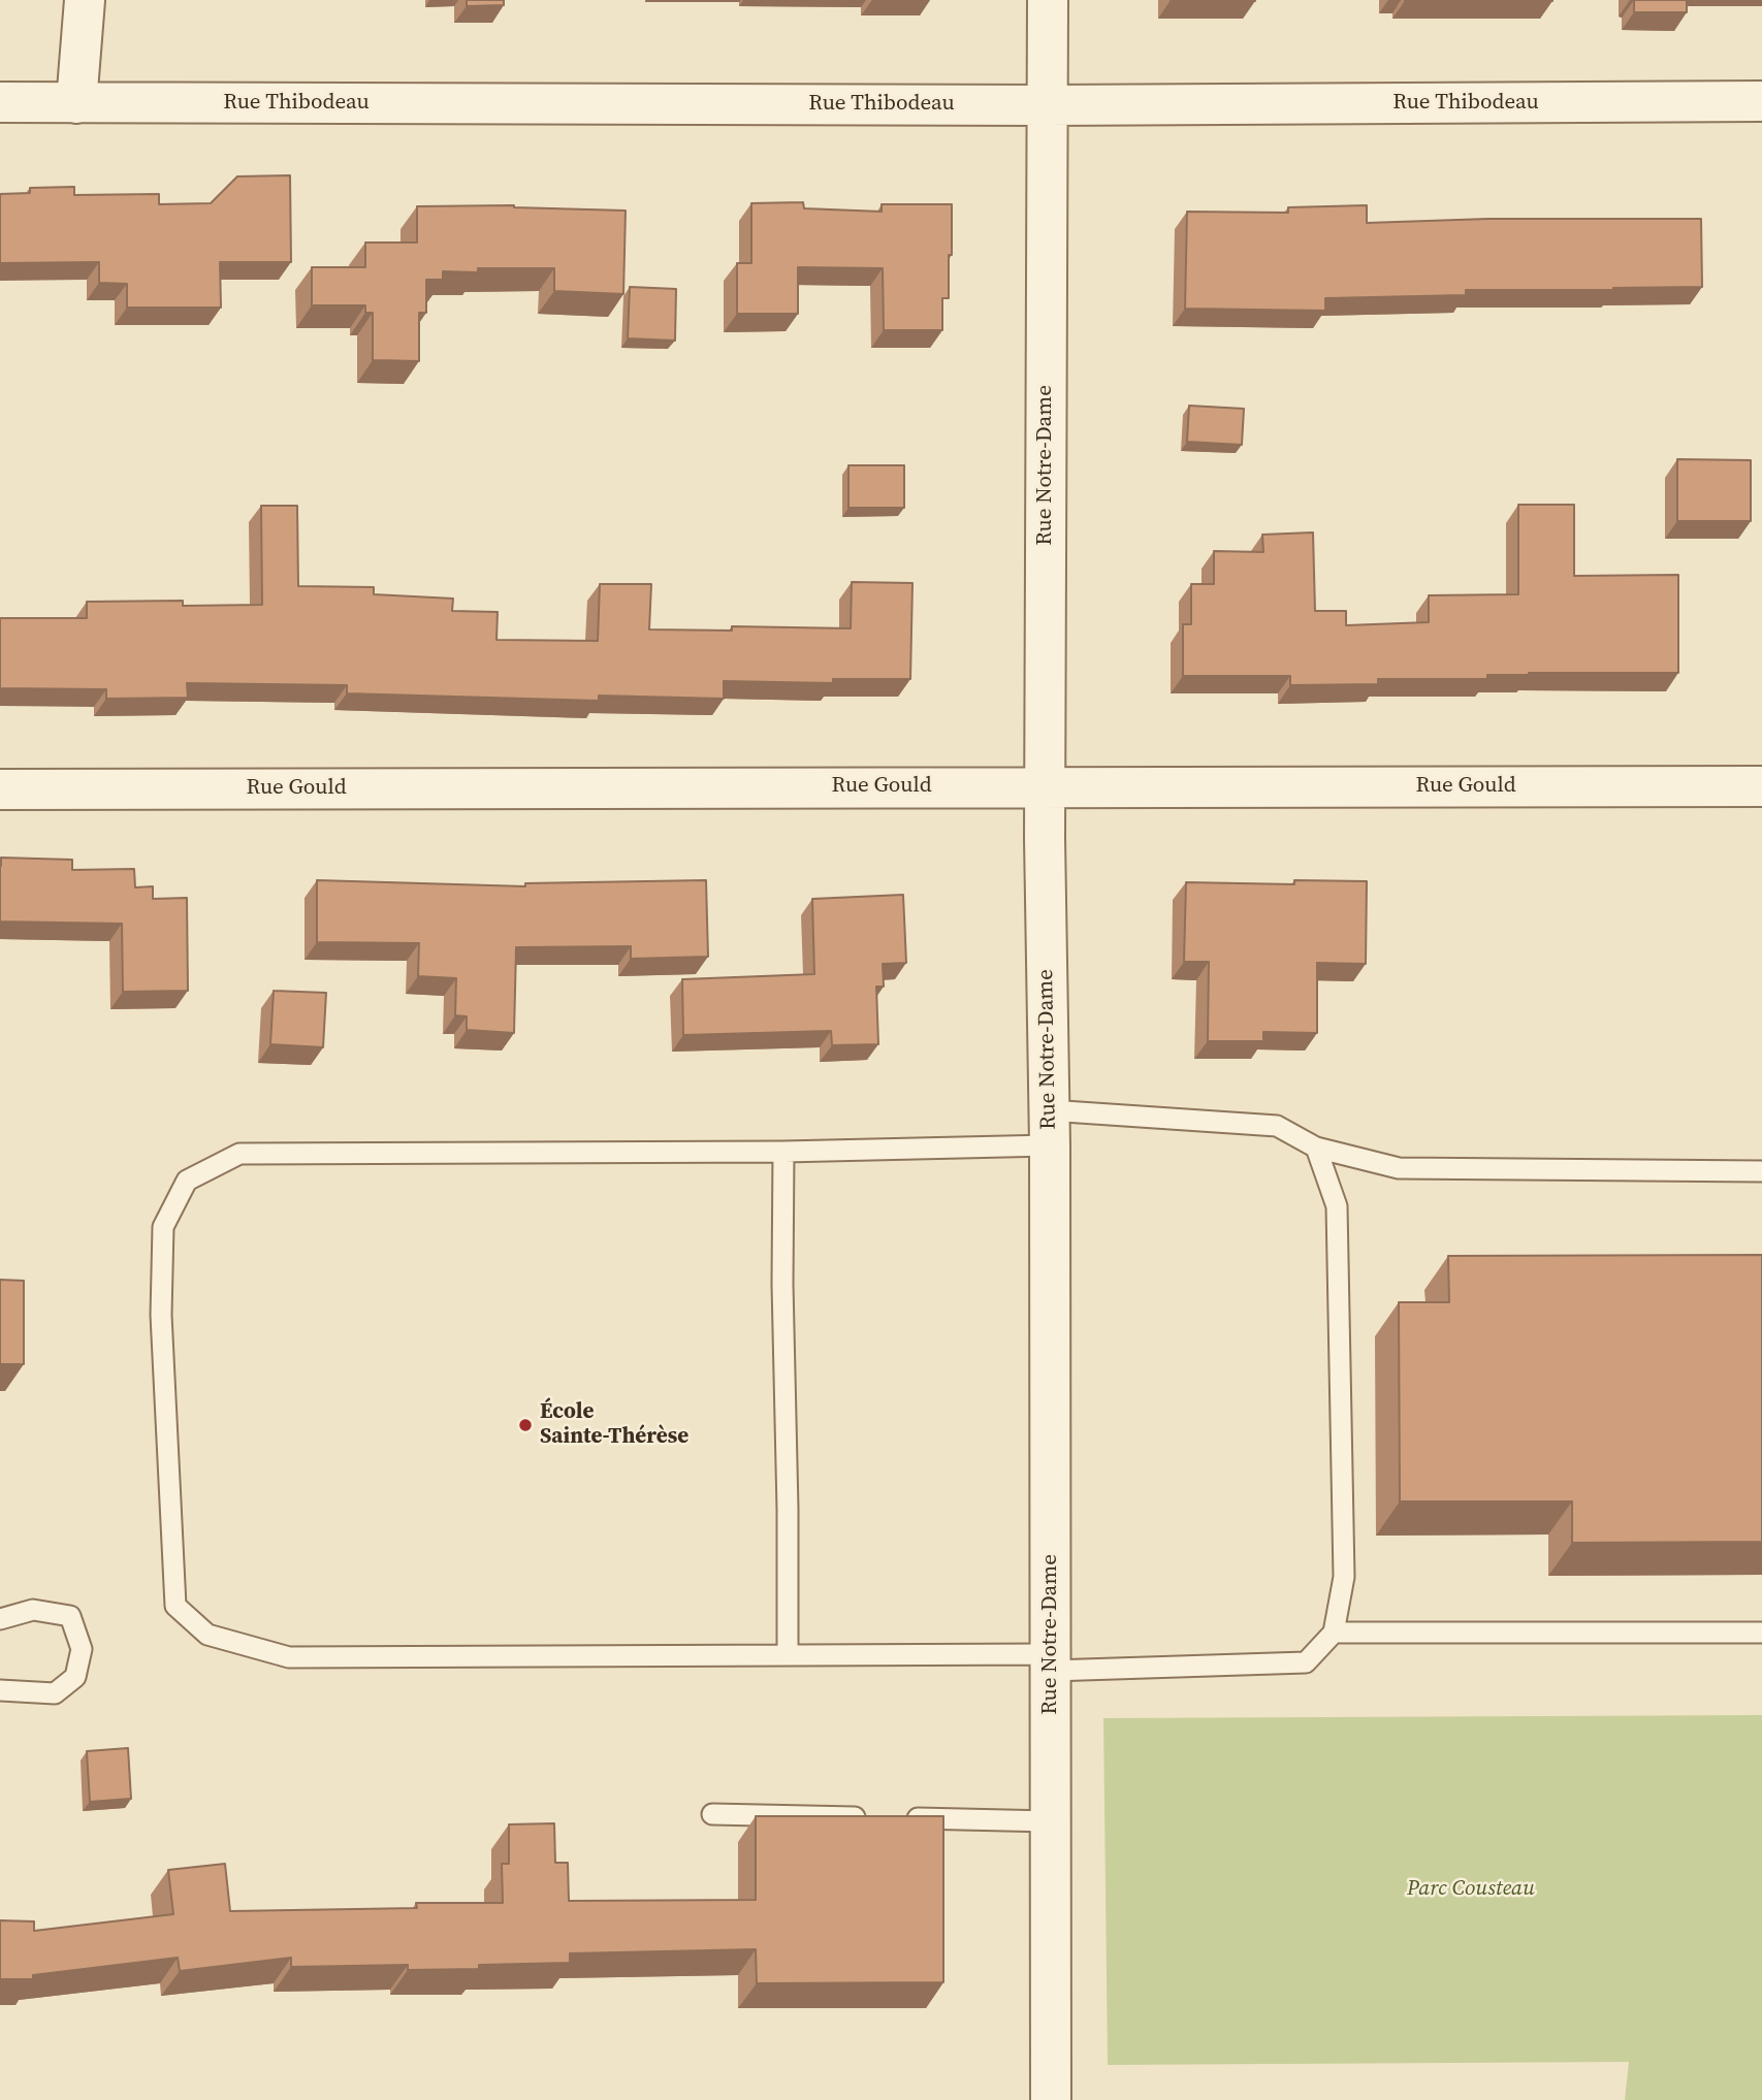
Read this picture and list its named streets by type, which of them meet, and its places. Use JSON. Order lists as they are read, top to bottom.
{
  "streets": {
    "street": ["Rue Thibodeau", "Rue Notre-Dame", "Rue Gould"]
  },
  "crossings": [
    ["Rue Thibodeau", "Rue Notre-Dame"],
    ["Rue Notre-Dame", "Rue Gould"]
  ],
  "parks": ["Parc Cousteau"],
  "places": ["École Sainte-Thérèse"]
}
